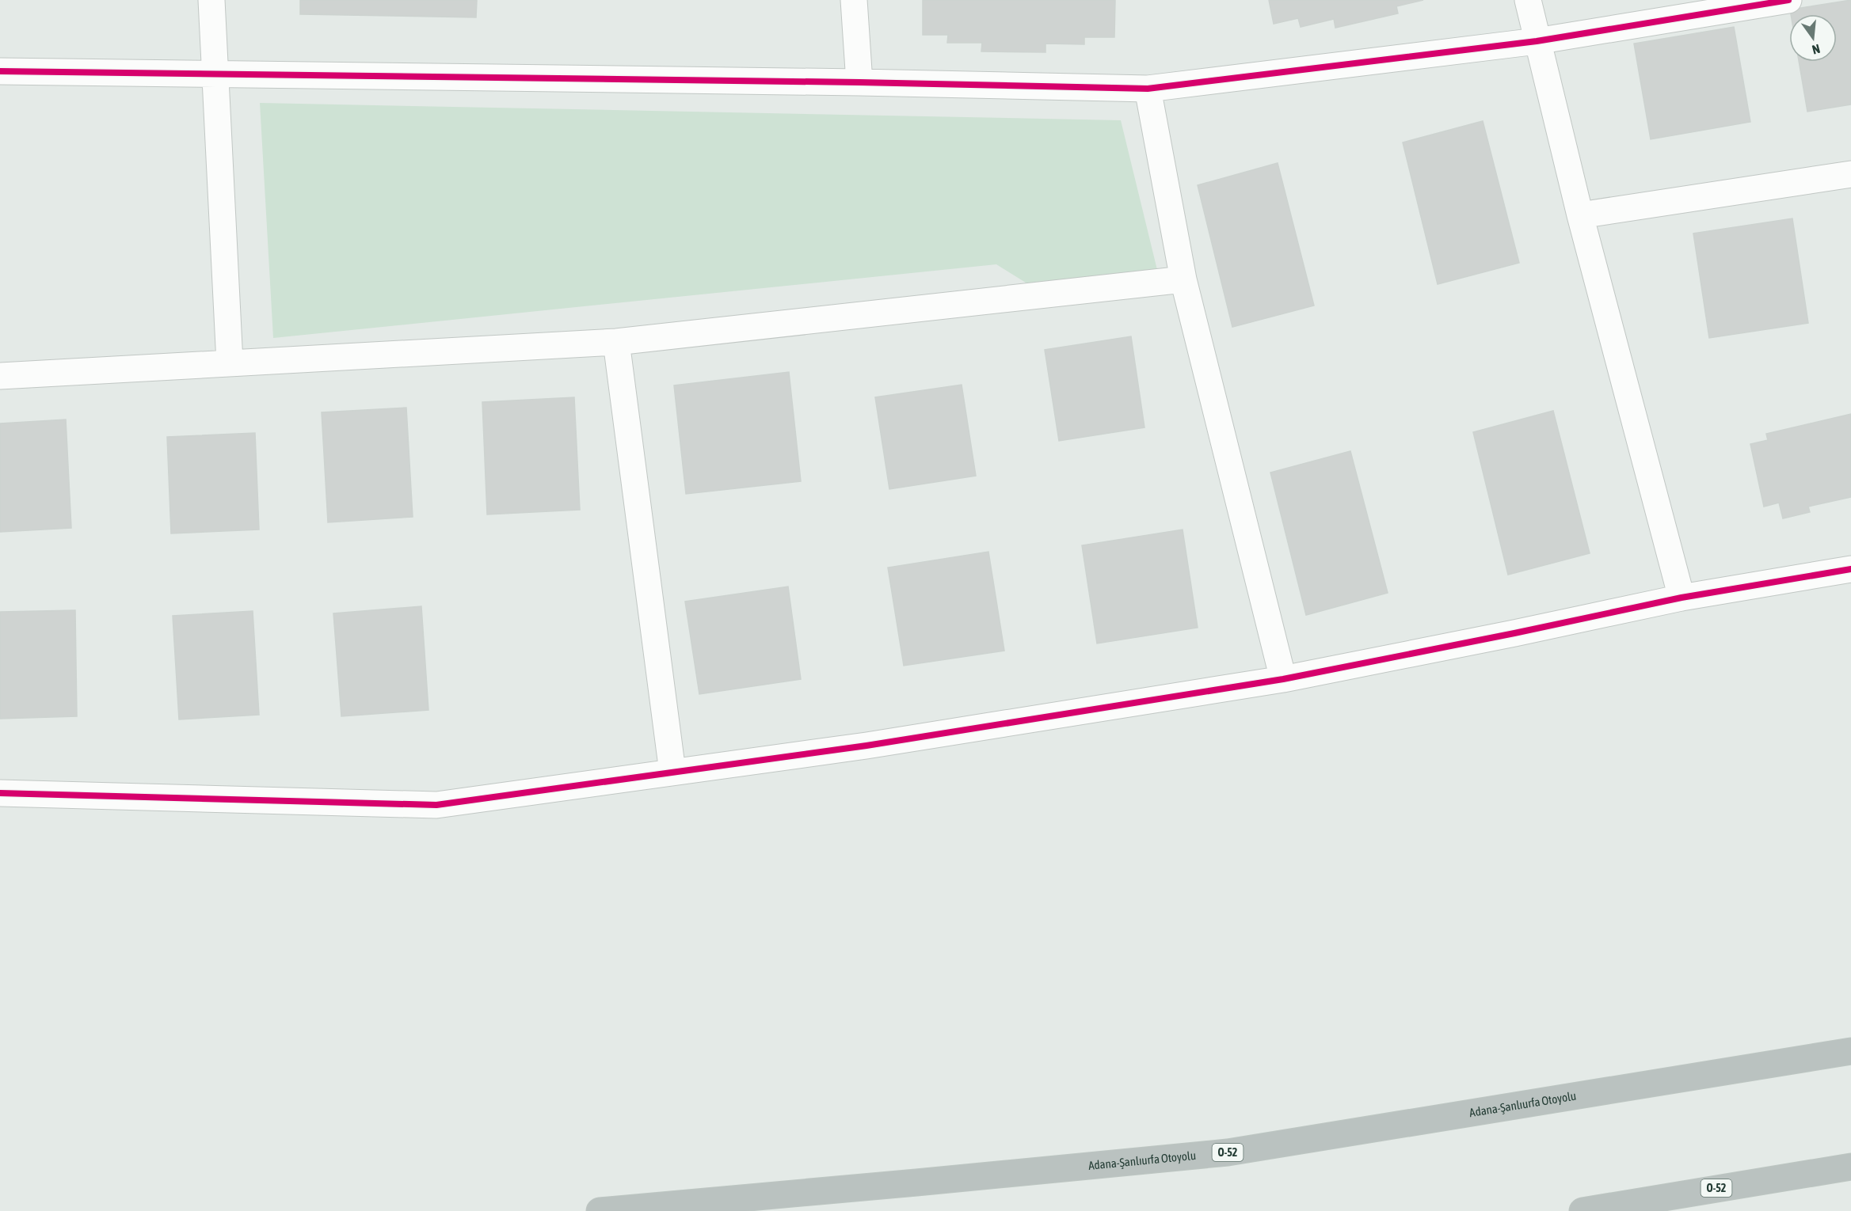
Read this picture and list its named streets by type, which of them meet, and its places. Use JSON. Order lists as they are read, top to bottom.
{
  "streets": {
    "highway": ["Adana-Şanlıurfa Otoyolu", "O-52"]
  },
  "north": "bottom"
}
